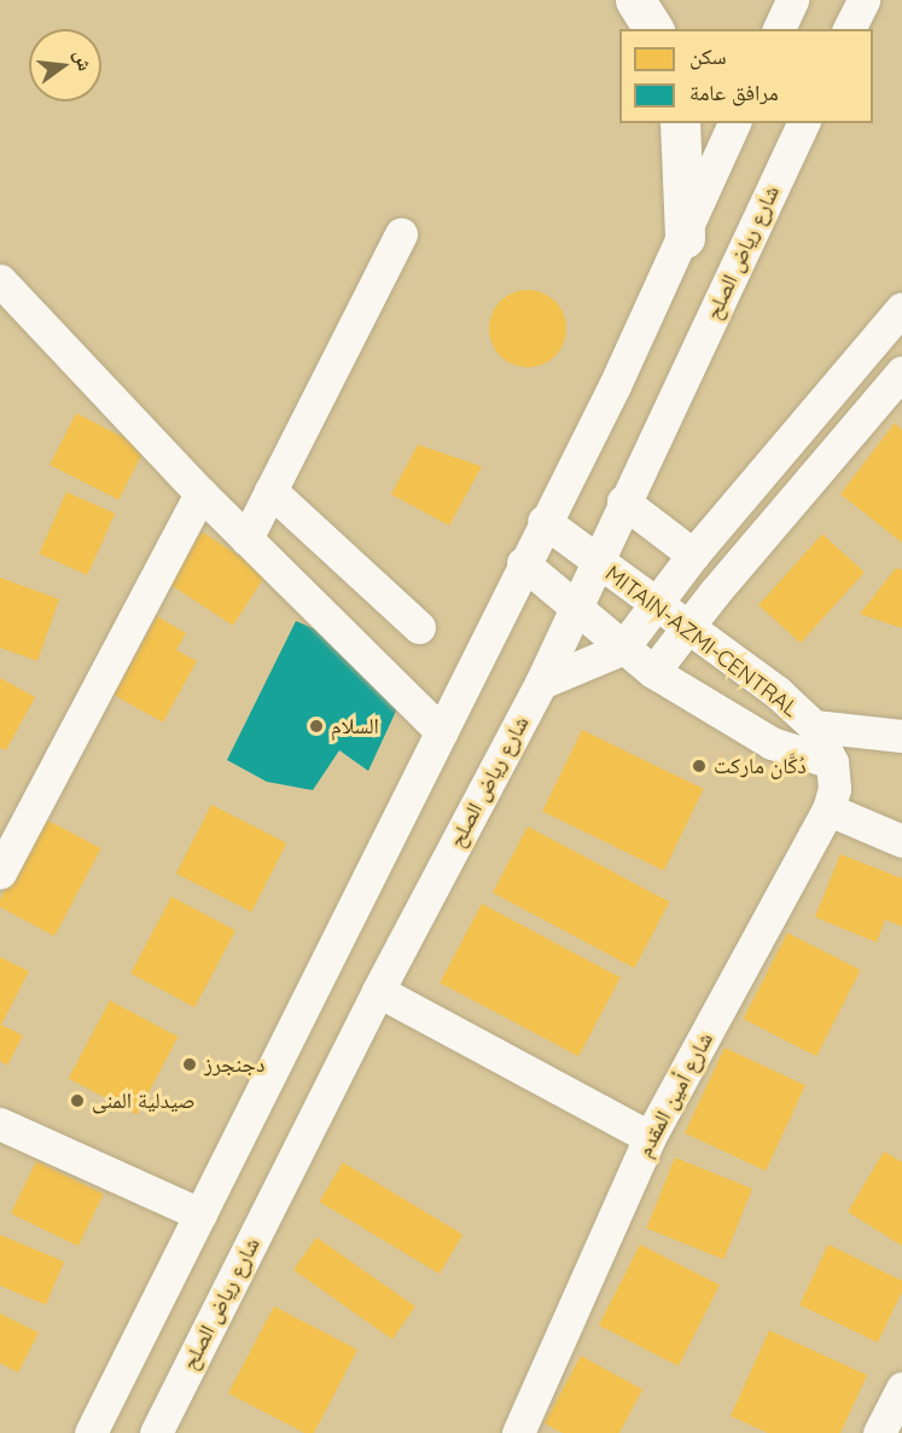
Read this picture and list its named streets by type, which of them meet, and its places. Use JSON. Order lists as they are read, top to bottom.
{
  "streets": {
    "street": ["شارع رياض الصلح", "MITAIN-AZMI-CENTRAL", "شارع أمين المقدم"]
  },
  "crossings": [
    ["شارع رياض الصلح", "MITAIN-AZMI-CENTRAL"],
    ["MITAIN-AZMI-CENTRAL", "شارع أمين المقدم"]
  ],
  "places": [
    "السلام",
    "دُكَّان ماركت",
    "دجنجرز",
    "صيدلية المنى"
  ],
  "legend": ["سكن", "مرافق عامة"],
  "north": "right"
}
